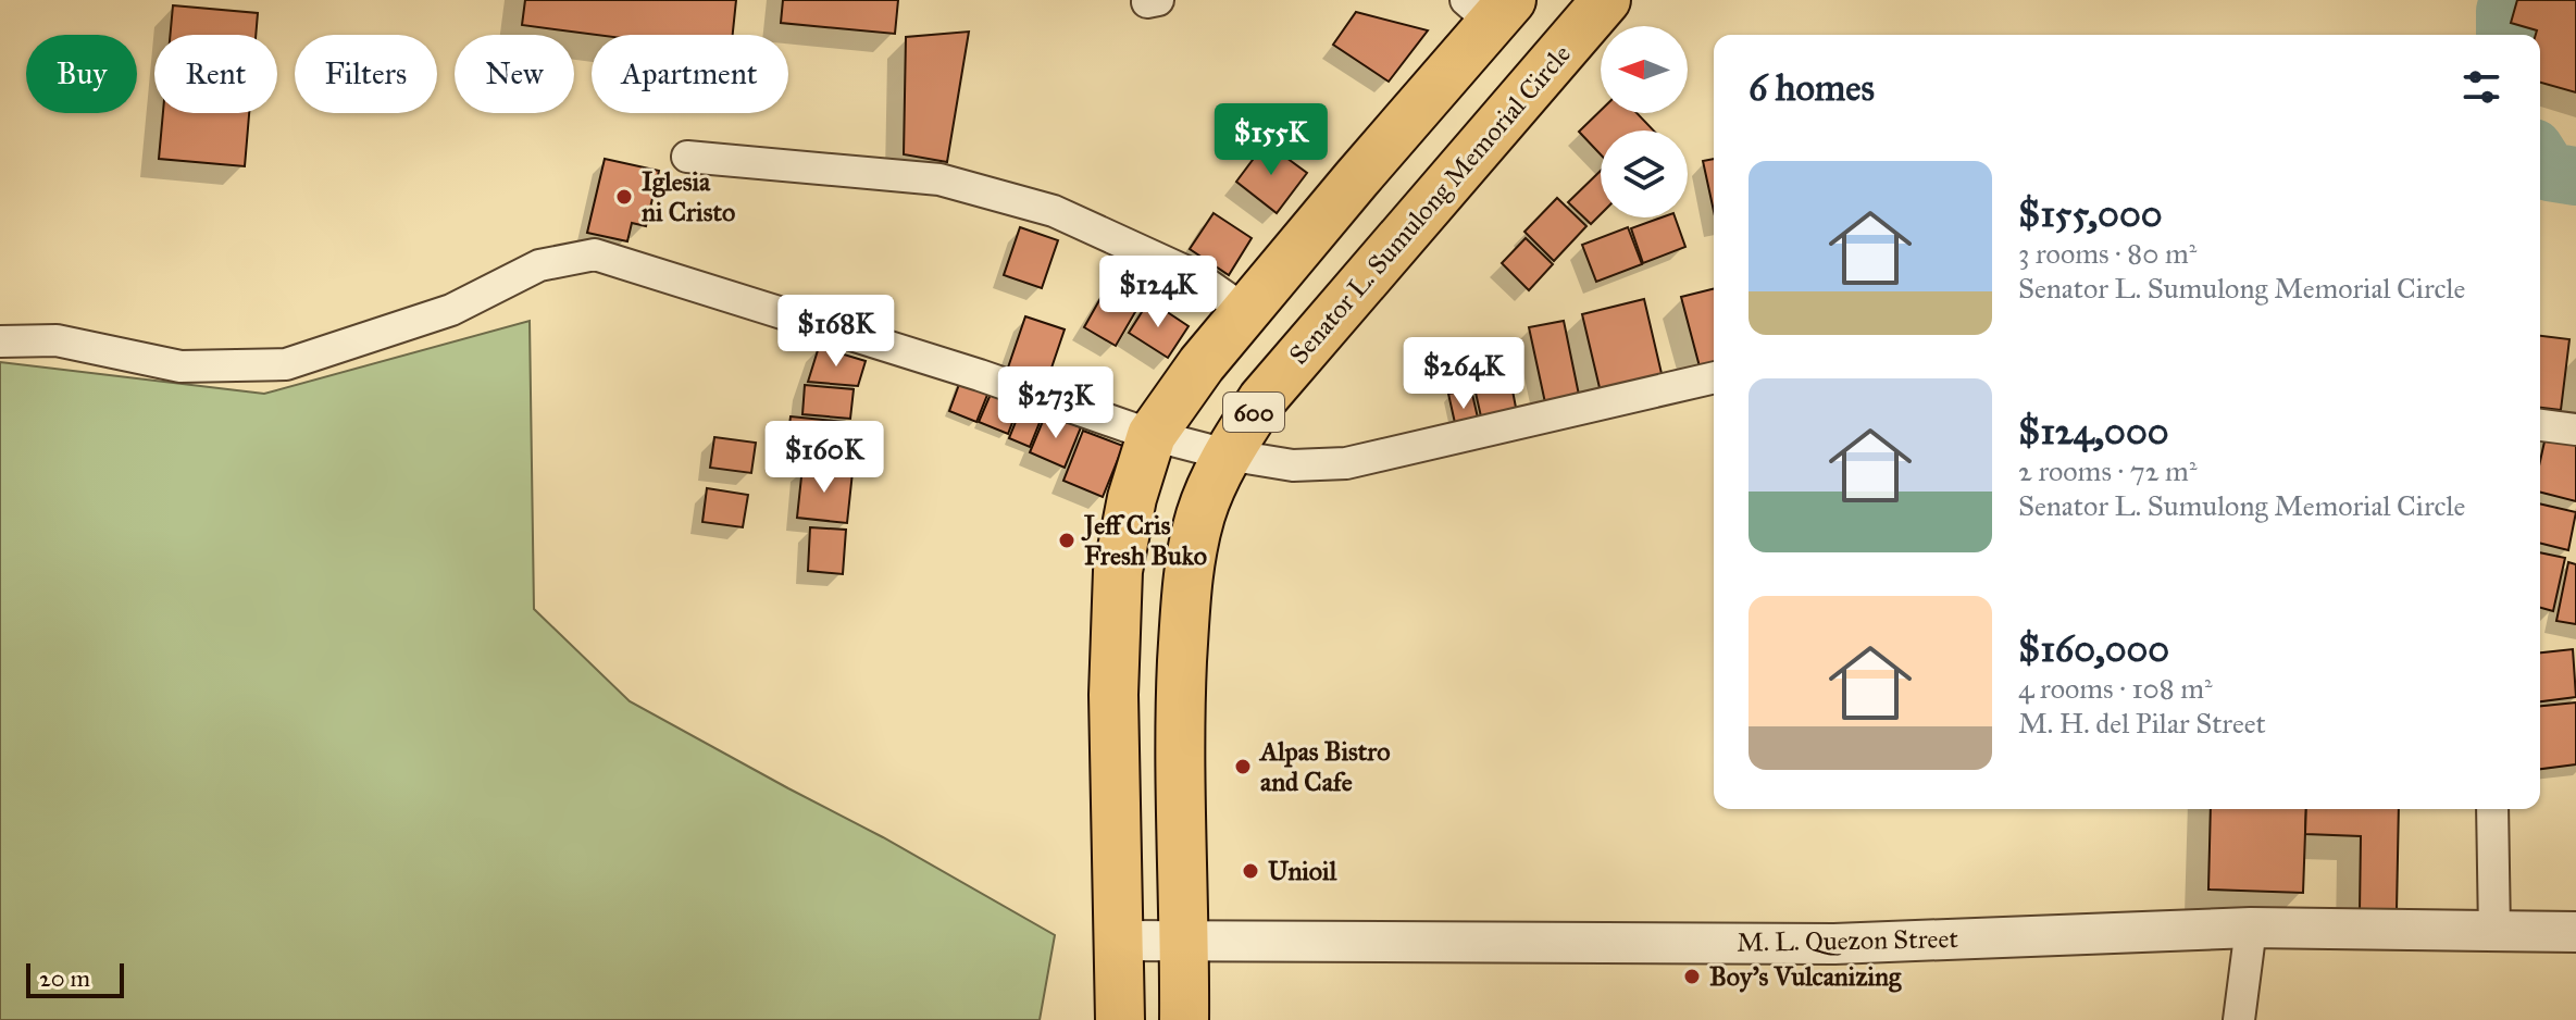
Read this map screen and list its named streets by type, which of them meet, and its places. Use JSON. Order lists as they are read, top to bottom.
{
  "streets": {
    "main road": ["Senator L. Sumulong Memorial Circle", "600"],
    "street": ["M. L. Quezon Street"]
  },
  "crossings": [
    ["Senator L. Sumulong Memorial Circle", "M. L. Quezon Street"],
    ["600", "M. L. Quezon Street"]
  ],
  "places": [
    "Iglesia ni Cristo",
    "Jeff Cris Fresh Buko",
    "Alpas Bistro and Cafe",
    "Unioil",
    "Boy's Vulcanizing"
  ],
  "scale_bar": "20 m",
  "north": "left",
  "page": {
    "chip": [
      "Buy",
      "Rent",
      "Filters",
      "New",
      "Apartment"
    ],
    "heading": "6 homes",
    "price": [
      "$155K",
      "$124K",
      "$168K",
      "$264K",
      "$273K",
      "$160K"
    ],
    "list": [
      {
        "name": "$155,000",
        "note": "3 rooms · 80 m² · Senator L. Sumulong Memorial Circle"
      },
      {
        "name": "$124,000",
        "note": "2 rooms · 72 m² · Senator L. Sumulong Memorial Circle"
      },
      {
        "name": "$160,000",
        "note": "4 rooms · 108 m² · M. H. del Pilar Street"
      }
    ],
    "scale": "20 m"
  }
}
